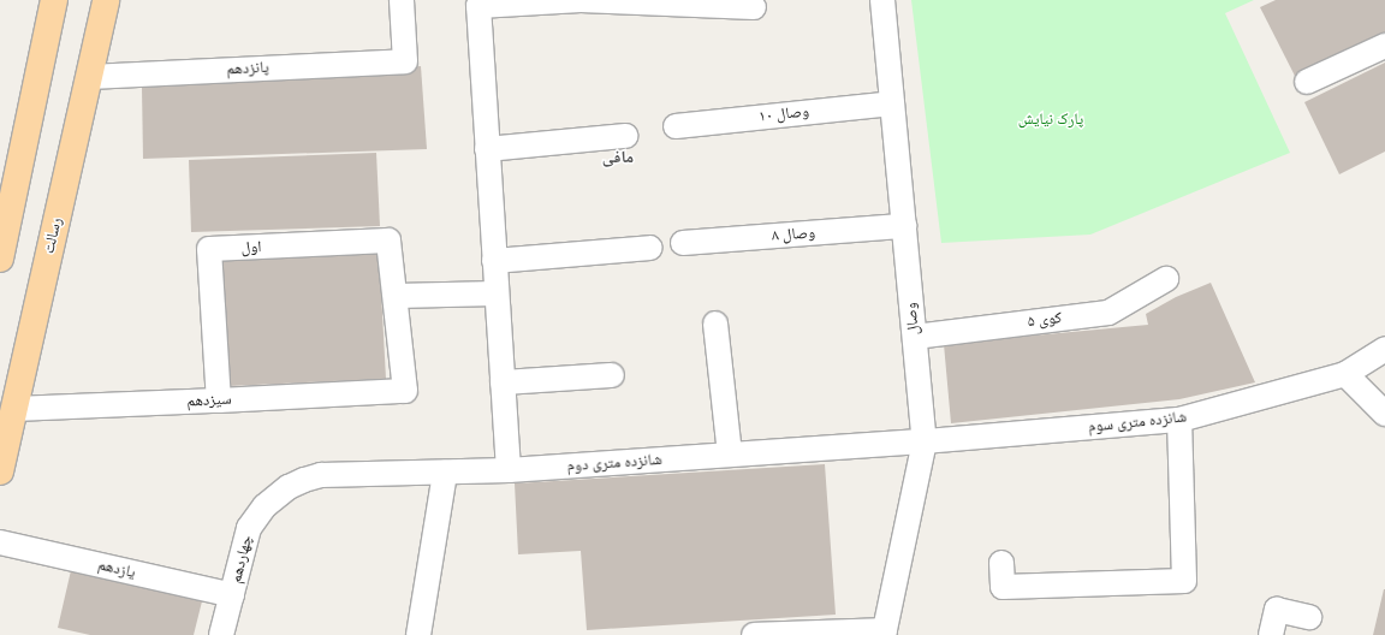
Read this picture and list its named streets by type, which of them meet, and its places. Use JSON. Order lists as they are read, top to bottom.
{
  "streets": {
    "main road": ["رسالت"],
    "street": [
      "پانزدهم",
      "وصال ۱۰",
      "وصال ۸",
      "اول",
      "وصال",
      "کوی ۵",
      "سیزدهم",
      "شانزده متری سوم",
      "شانزده متری دوم",
      "چهاردهم",
      "یازدهم"
    ]
  },
  "crossings": [
    ["پانزدهم", "رسالت"],
    ["وصال ۱۰", "وصال"],
    ["وصال ۸", "وصال"],
    ["رسالت", "سیزدهم"],
    ["اول", "سیزدهم"],
    ["وصال", "کوی ۵"],
    ["وصال", "شانزده متری سوم"],
    ["وصال", "شانزده متری دوم"],
    ["شانزده متری سوم", "شانزده متری دوم"],
    ["شانزده متری دوم", "چهاردهم"],
    ["چهاردهم", "یازدهم"]
  ],
  "districts": ["مافی"],
  "parks": ["پارک نیایش"]
}
